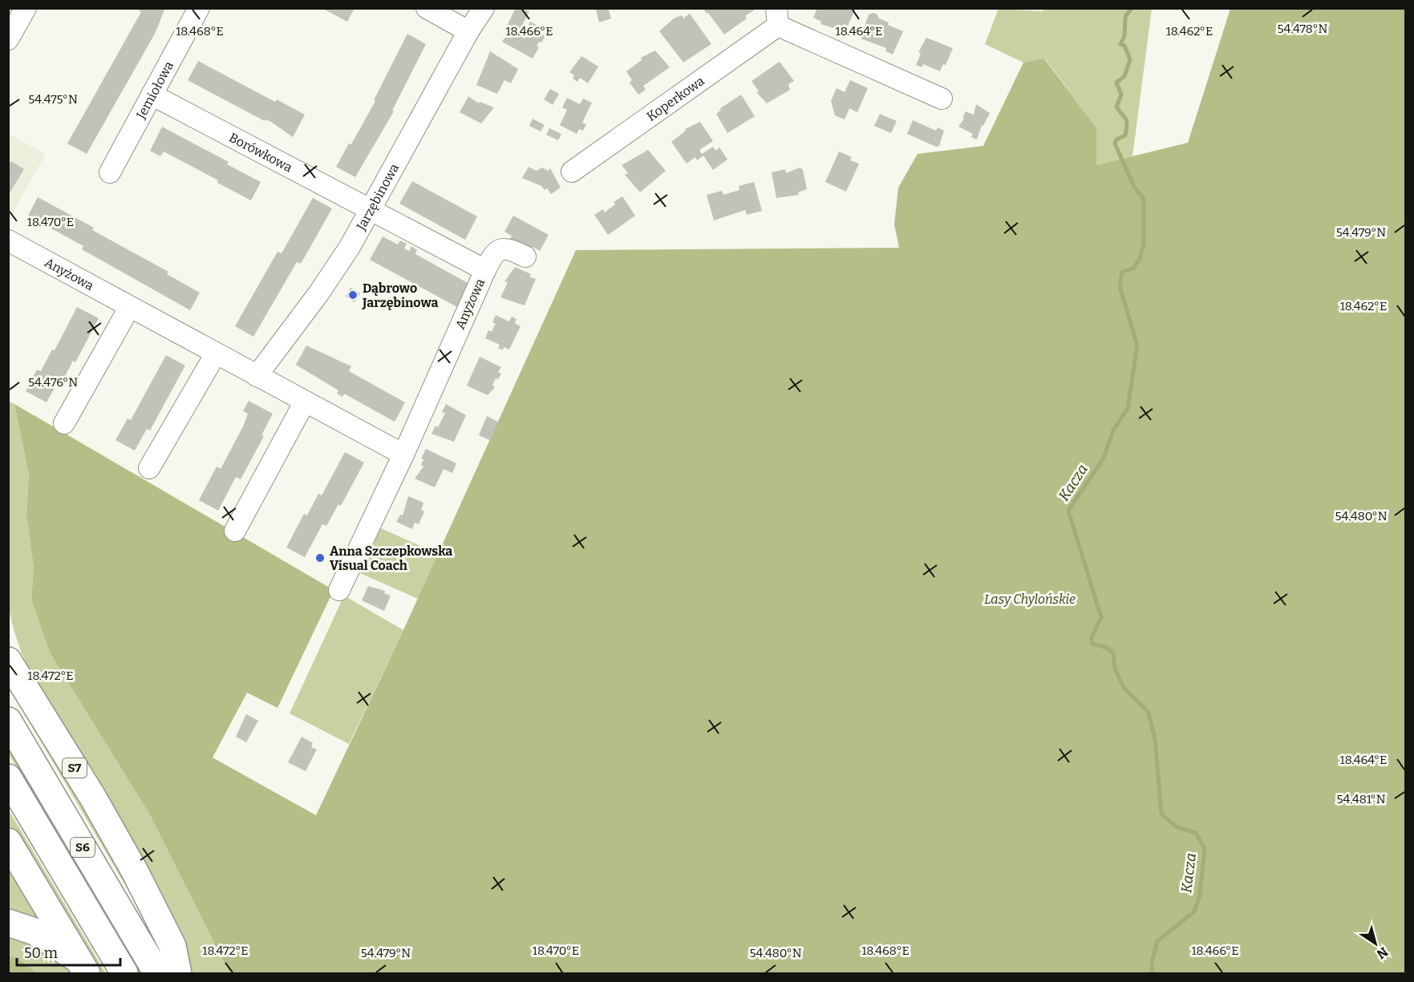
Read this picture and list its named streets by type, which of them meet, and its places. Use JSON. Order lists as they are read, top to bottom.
{
  "streets": {
    "highway": ["S7", "S6"],
    "street": [
      "Jemiołowa",
      "Koperkowa",
      "Borówkowa",
      "Jarzębinowa",
      "Anyżowa"
    ]
  },
  "crossings": [
    ["Jemiołowa", "Borówkowa"],
    ["Borówkowa", "Jarzębinowa"],
    ["Borówkowa", "Anyżowa"],
    ["Jarzębinowa", "Anyżowa"]
  ],
  "water": ["Kacza"],
  "parks": ["Lasy Chylońskie"],
  "places": ["Dąbrowo Jarzębinowa", "Anna Szczepkowska Visual Coach"],
  "scale_bar": "50 m",
  "north": "bottom right",
  "coordinates": [
    "54.478°N",
    "18.468°E",
    "18.466°E",
    "18.464°E",
    "18.462°E",
    "54.475°N",
    "18.470°E",
    "54.479°N",
    "54.476°N",
    "54.480°N",
    "18.472°E",
    "54.481°N"
  ]
}
